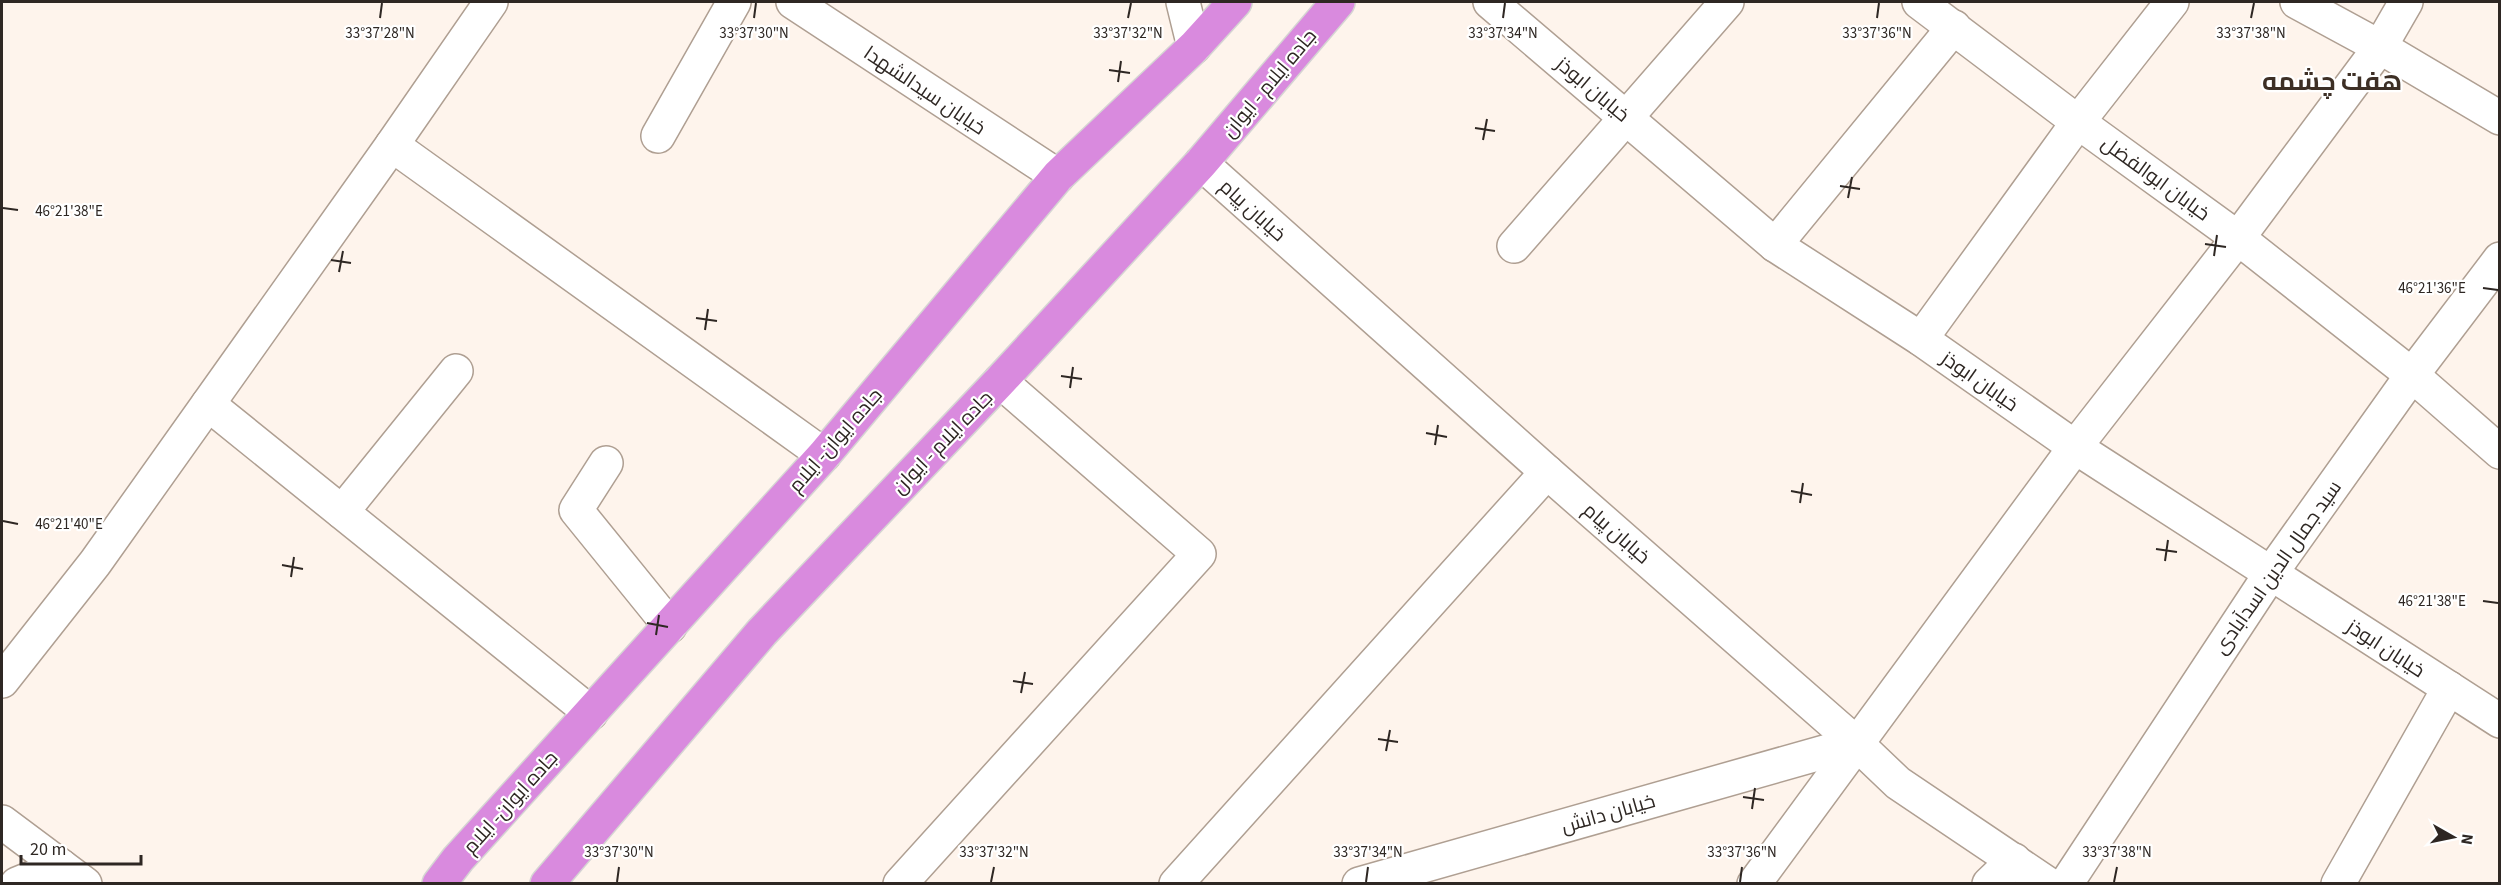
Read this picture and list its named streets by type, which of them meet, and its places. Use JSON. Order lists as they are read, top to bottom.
{
  "streets": {
    "highway": ["جاده ایلام - ایوان", "جاده ایوان- ایلام"],
    "street": [
      "خیابان ابوذز",
      "خیابان سیدالشهدا",
      "خیابان ابوالفضل",
      "خیابان پیام",
      "سید جمال الدین اسدآبادی",
      "خیابان دانش"
    ]
  },
  "crossings": [
    ["جاده ایلام - ایوان", "خیابان پیام"],
    ["خیابان ابوذز", "سید جمال الدین اسدآبادی"],
    ["خیابان سیدالشهدا", "جاده ایوان- ایلام"],
    ["خیابان ابوالفضل", "سید جمال الدین اسدآبادی"],
    ["خیابان پیام", "خیابان دانش"]
  ],
  "districts": ["هفت چشمه"],
  "scale_bar": "20 m",
  "north": "right",
  "coordinates": [
    "33°37'28\"N",
    "33°37'30\"N",
    "33°37'32\"N",
    "33°37'34\"N",
    "33°37'36\"N",
    "33°37'38\"N",
    "46°21'38\"E",
    "46°21'36\"E",
    "46°21'40\"E"
  ]
}
